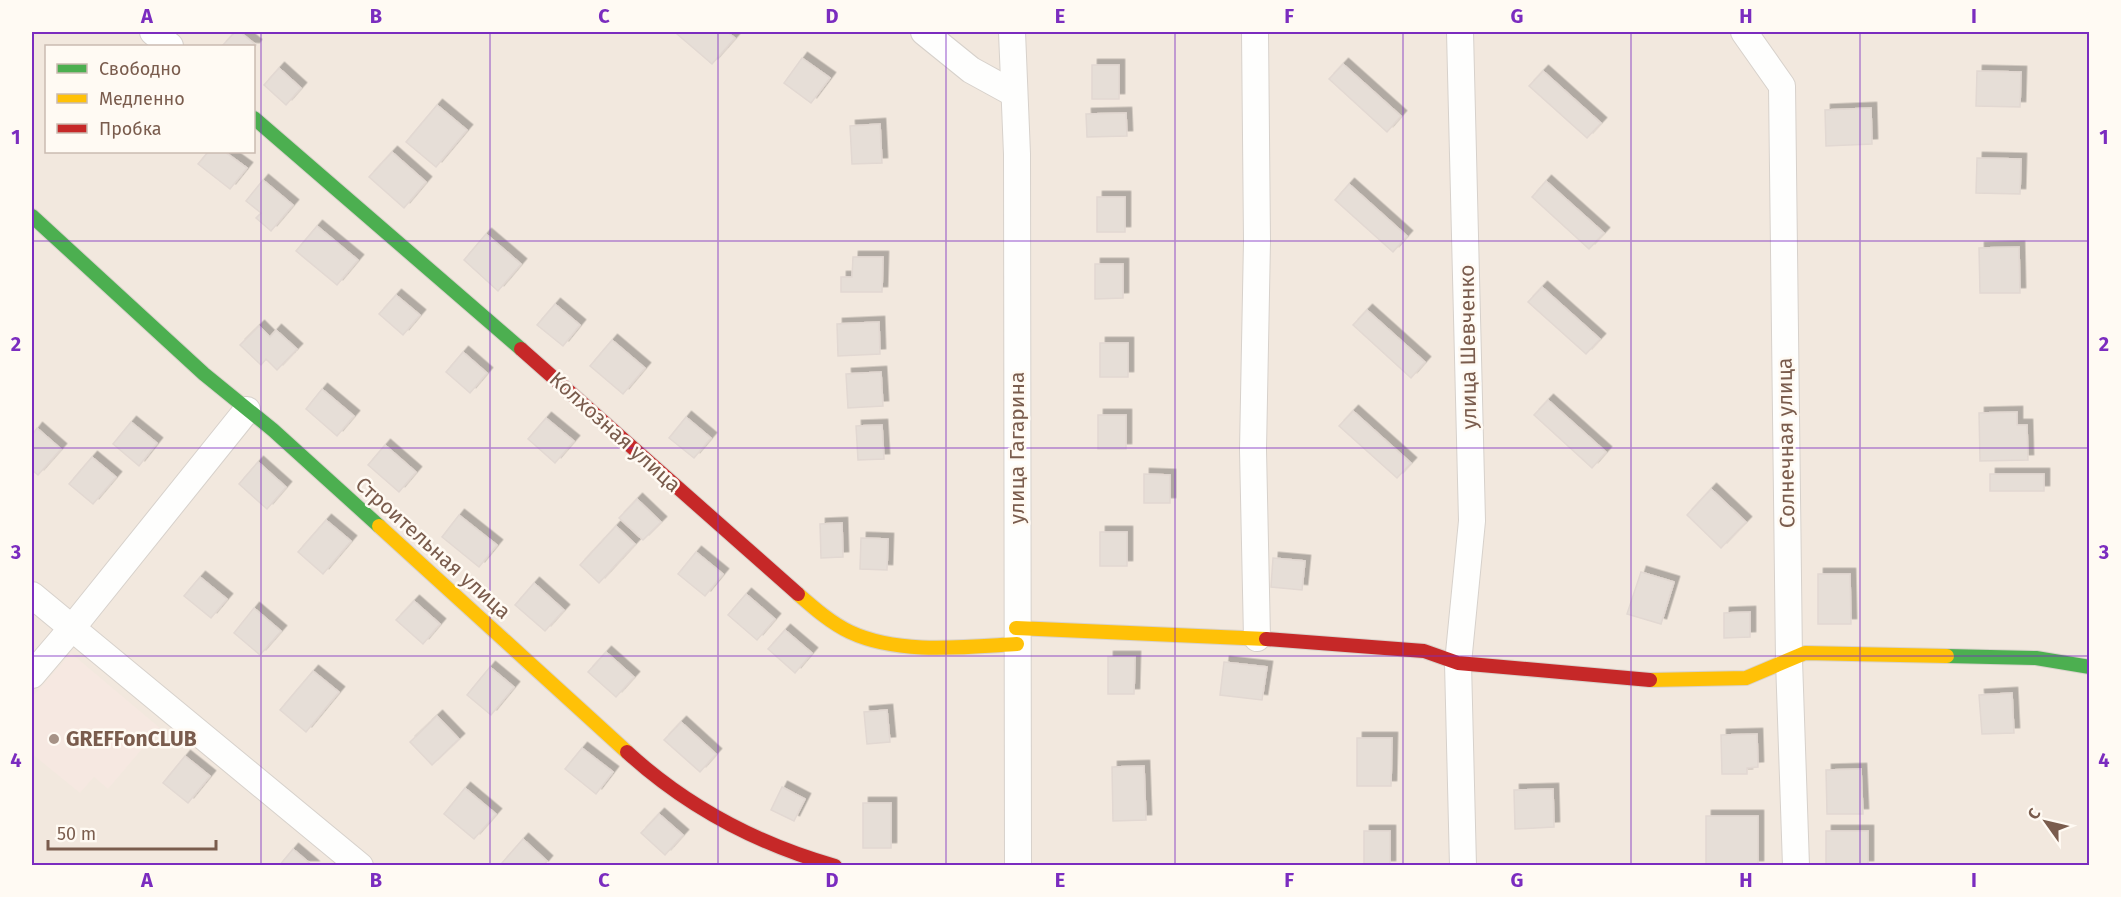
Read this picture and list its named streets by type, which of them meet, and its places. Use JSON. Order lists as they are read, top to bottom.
{
  "streets": {
    "street": [
      "улица Шевченко",
      "Колхозная улица",
      "Солнечная улица",
      "улица Гагарина",
      "Строительная улица"
    ]
  },
  "crossings": [
    ["улица Шевченко", "Колхозная улица"],
    ["Колхозная улица", "Солнечная улица"],
    ["Колхозная улица", "улица Гагарина"]
  ],
  "places": ["GREFFonCLUB"],
  "legend": ["Свободно", "Медленно", "Пробка"],
  "scale_bar": "50 m",
  "north": "top left",
  "grid": {
    "columns": [
      "A",
      "B",
      "C",
      "D",
      "E",
      "F",
      "G",
      "H",
      "I"
    ],
    "rows": [
      "1",
      "2",
      "3",
      "4"
    ]
  }
}
